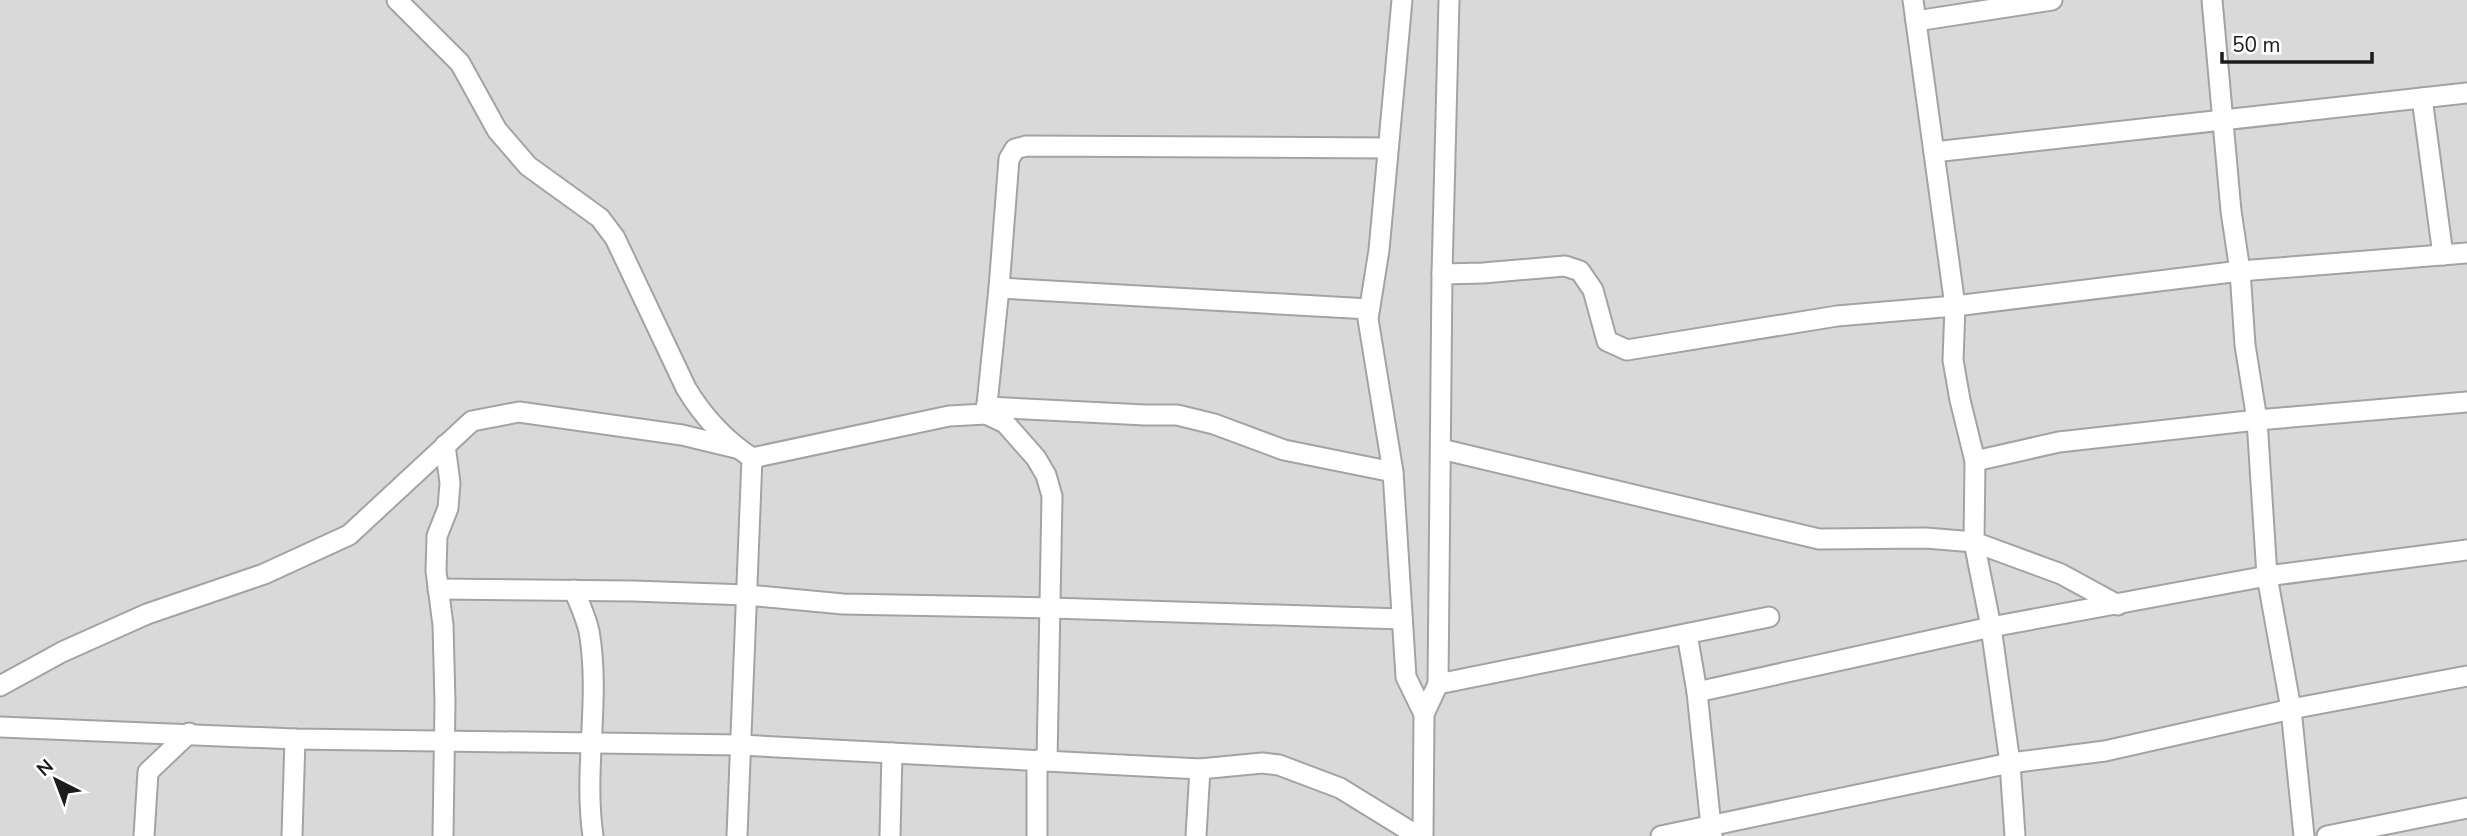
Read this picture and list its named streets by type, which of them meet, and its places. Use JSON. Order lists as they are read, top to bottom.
{
  "scale_bar": "50 m",
  "north": "top left"
}
